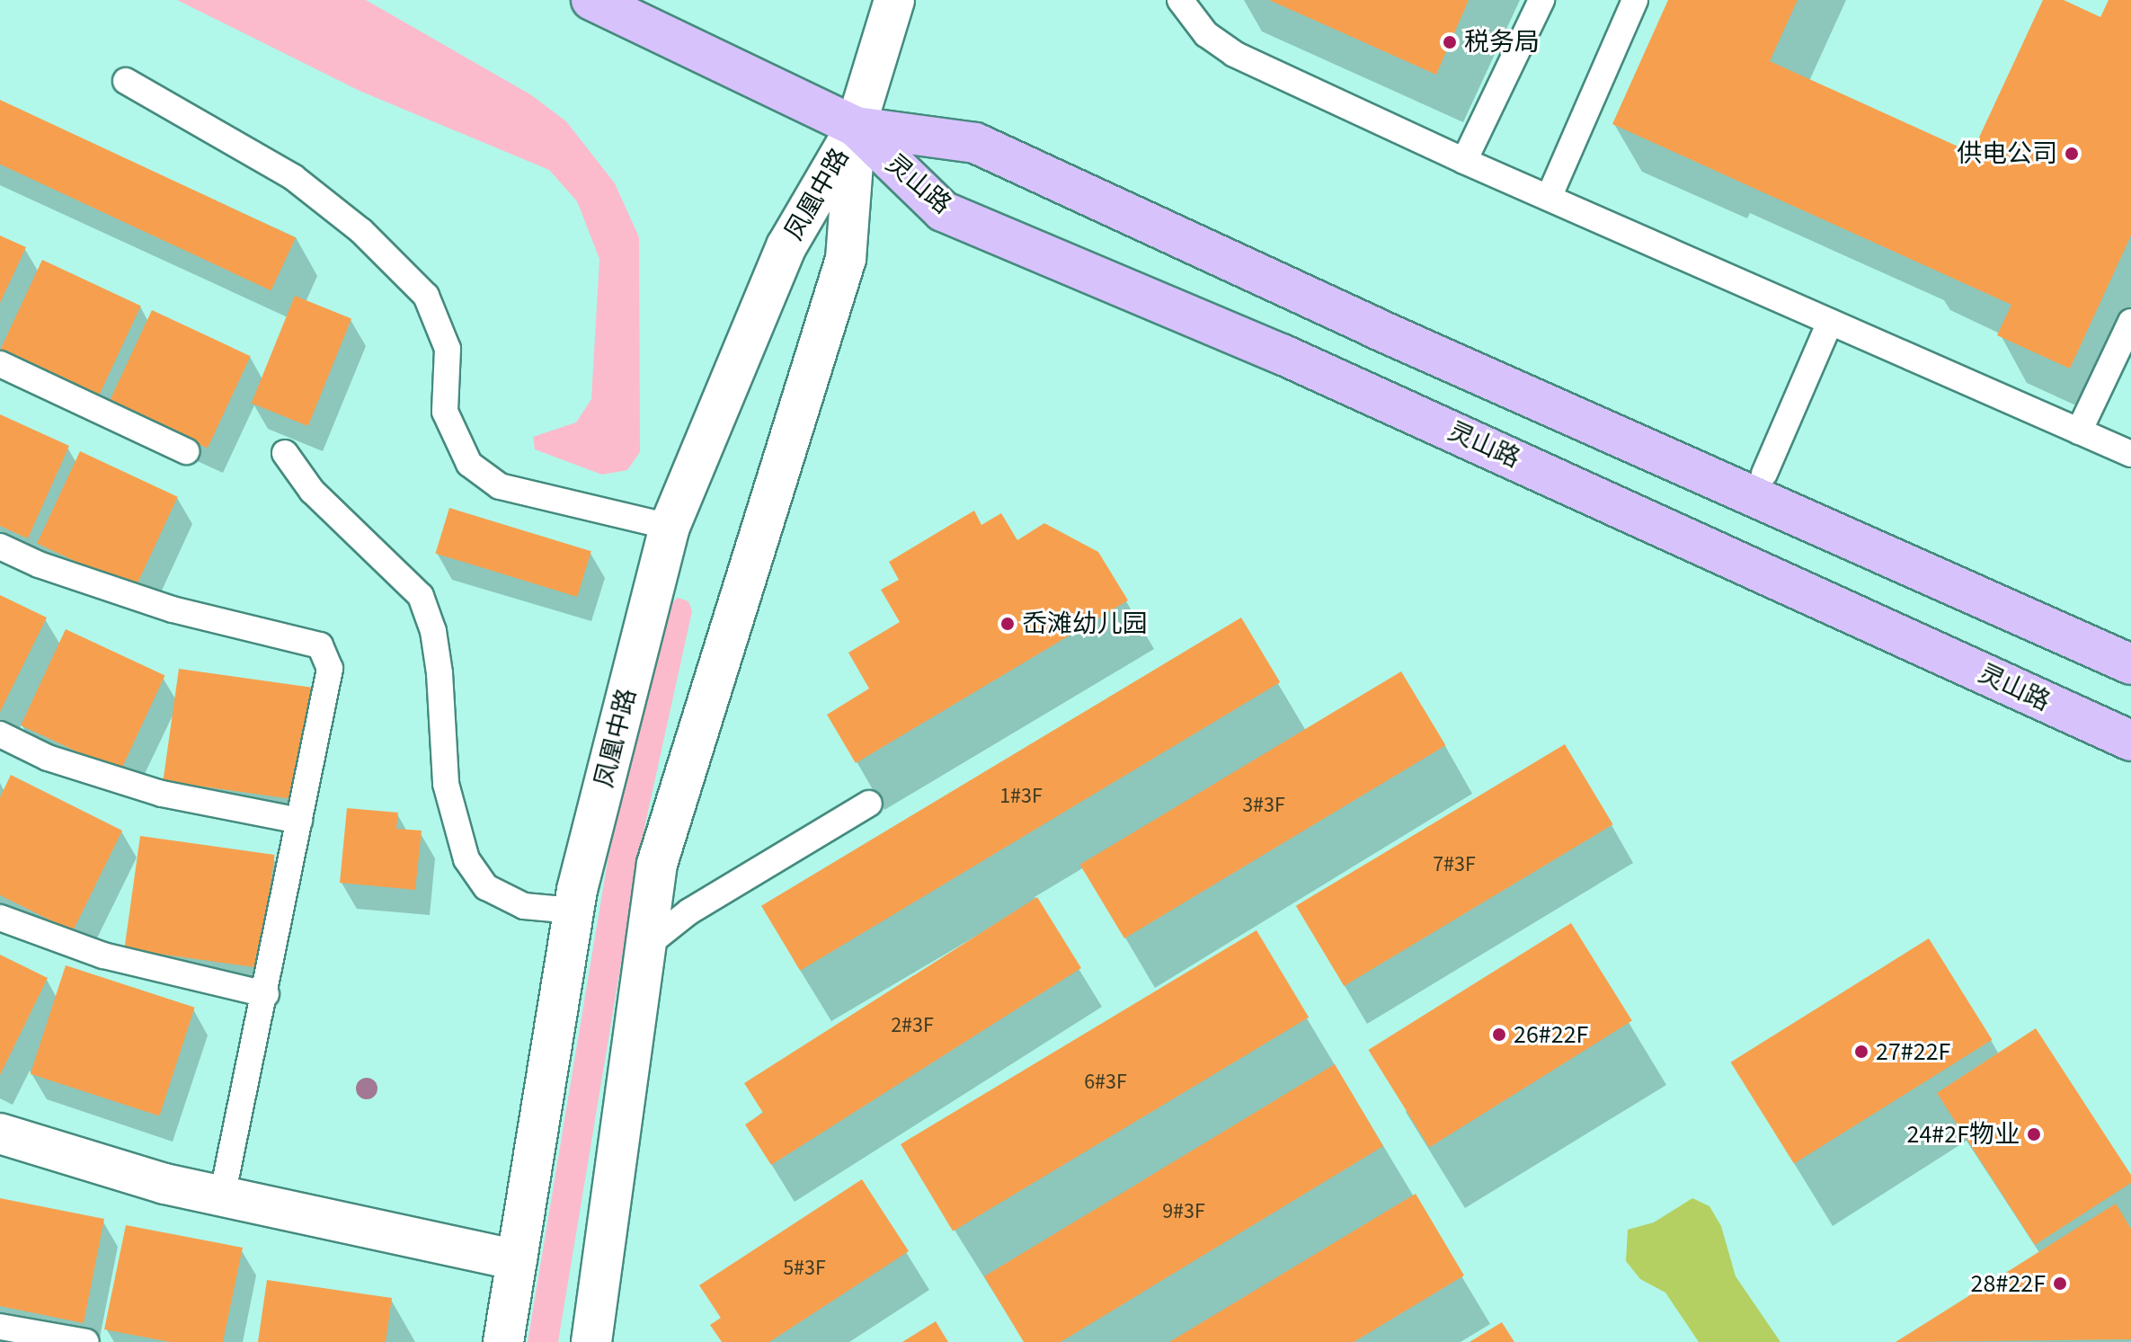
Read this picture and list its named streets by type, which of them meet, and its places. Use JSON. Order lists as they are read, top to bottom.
{
  "streets": {
    "highway": ["灵山路"],
    "main road": ["凤凰中路"]
  },
  "crossings": [
    ["灵山路", "凤凰中路"]
  ],
  "places": [
    "税务局",
    "供电公司",
    "岙滩幼儿园",
    "26#22F",
    "27#22F",
    "24#2F物业",
    "28#22F"
  ],
  "house_numbers": [
    "1#3F",
    "3#3F",
    "7#3F",
    "2#3F",
    "6#3F",
    "9#3F",
    "5#3F"
  ]
}
